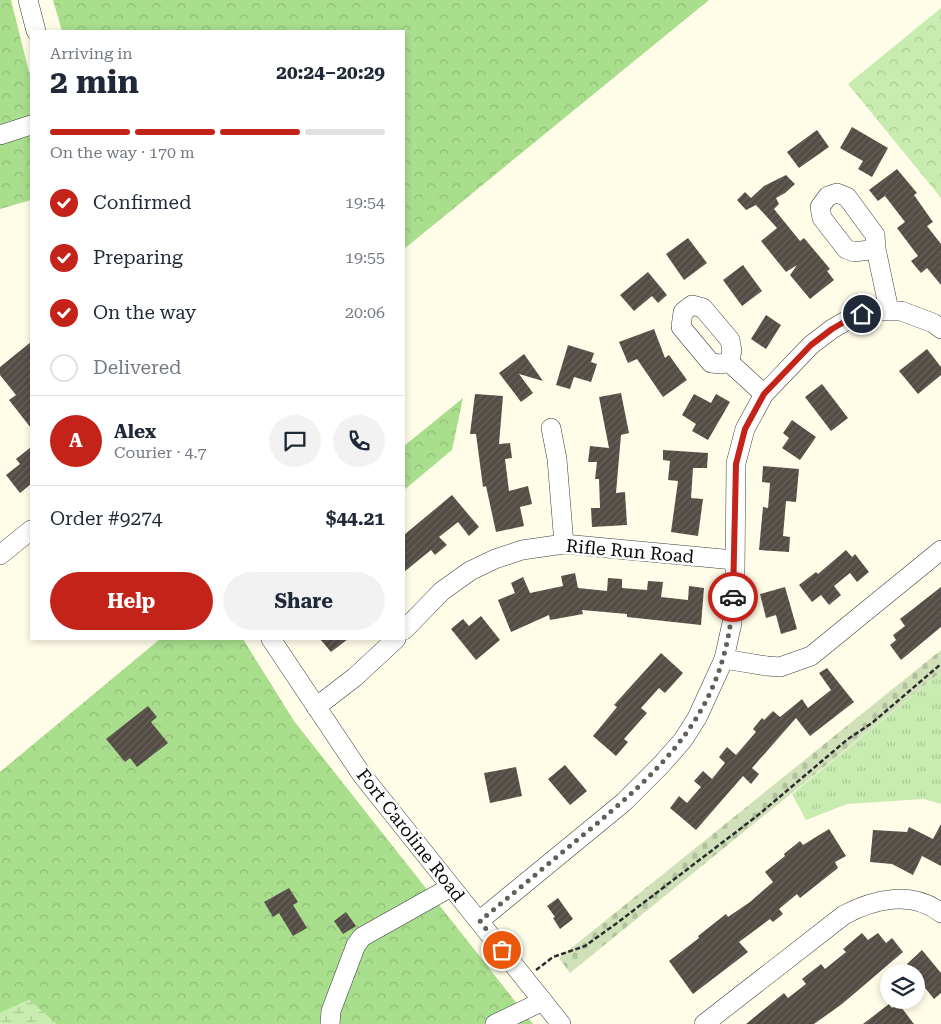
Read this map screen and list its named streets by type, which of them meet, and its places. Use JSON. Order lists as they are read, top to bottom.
{
  "streets": {
    "street": ["Rifle Run Road", "Fort Caroline Road"]
  },
  "page": {
    "heading": ["2 min", "Arriving in", "20:24–20:29"],
    "panel": [
      "Alex",
      "Courier · 4.7",
      "Order #9274",
      "$44.21"
    ],
    "bar": "On the way · 170 m",
    "list": [
      ["Confirmed", "19:54"],
      ["Preparing", "19:55"],
      ["On the way", "20:06"],
      "Delivered"
    ],
    "round": "A",
    "buttons": ["Help", "Share"]
  }
}
